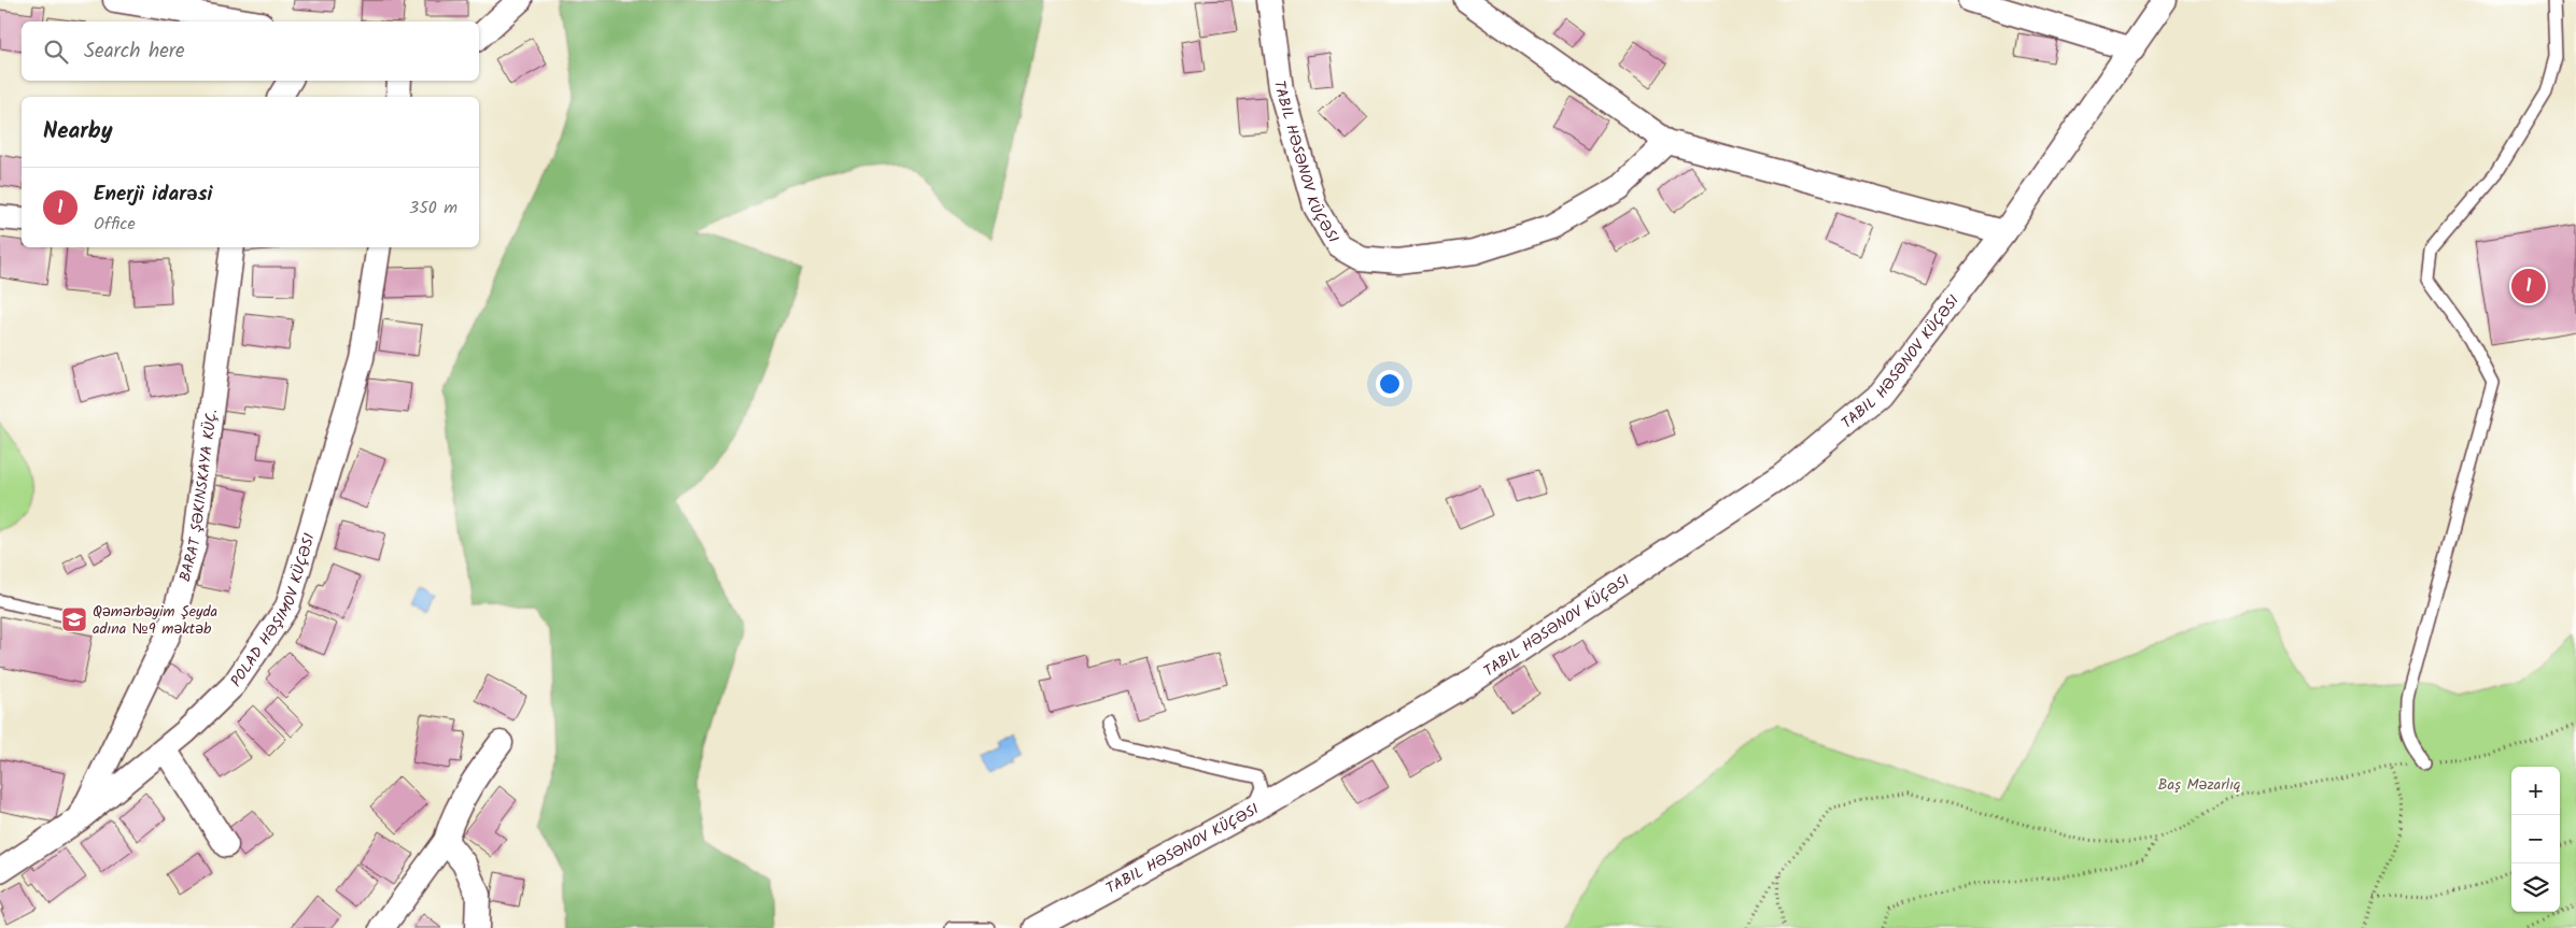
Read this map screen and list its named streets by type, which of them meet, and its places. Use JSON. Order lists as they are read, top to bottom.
{
  "streets": {
    "street": ["TABIL HƏSƏNOV KÜÇƏSI", "BARAT ŞƏKINSKAYA KÜÇ.", "POLAD HƏŞIMOV KÜÇƏSI"]
  },
  "crossings": [
    ["BARAT ŞƏKINSKAYA KÜÇ.", "POLAD HƏŞIMOV KÜÇƏSI"]
  ],
  "parks": ["Baş Məzarlıq"],
  "places": {
    "school or university": ["Qəmərbəyim Şeyda adına №9 məktəb"]
  },
  "page": {
    "search": "Search here",
    "heading": "Nearby",
    "list": [
      {
        "mark": "1",
        "name": "Enerji idarəsi",
        "note": "Office",
        "value": "350 m"
      }
    ],
    "pins": "1",
    "map_buttons": ["+", "−"]
  }
}
